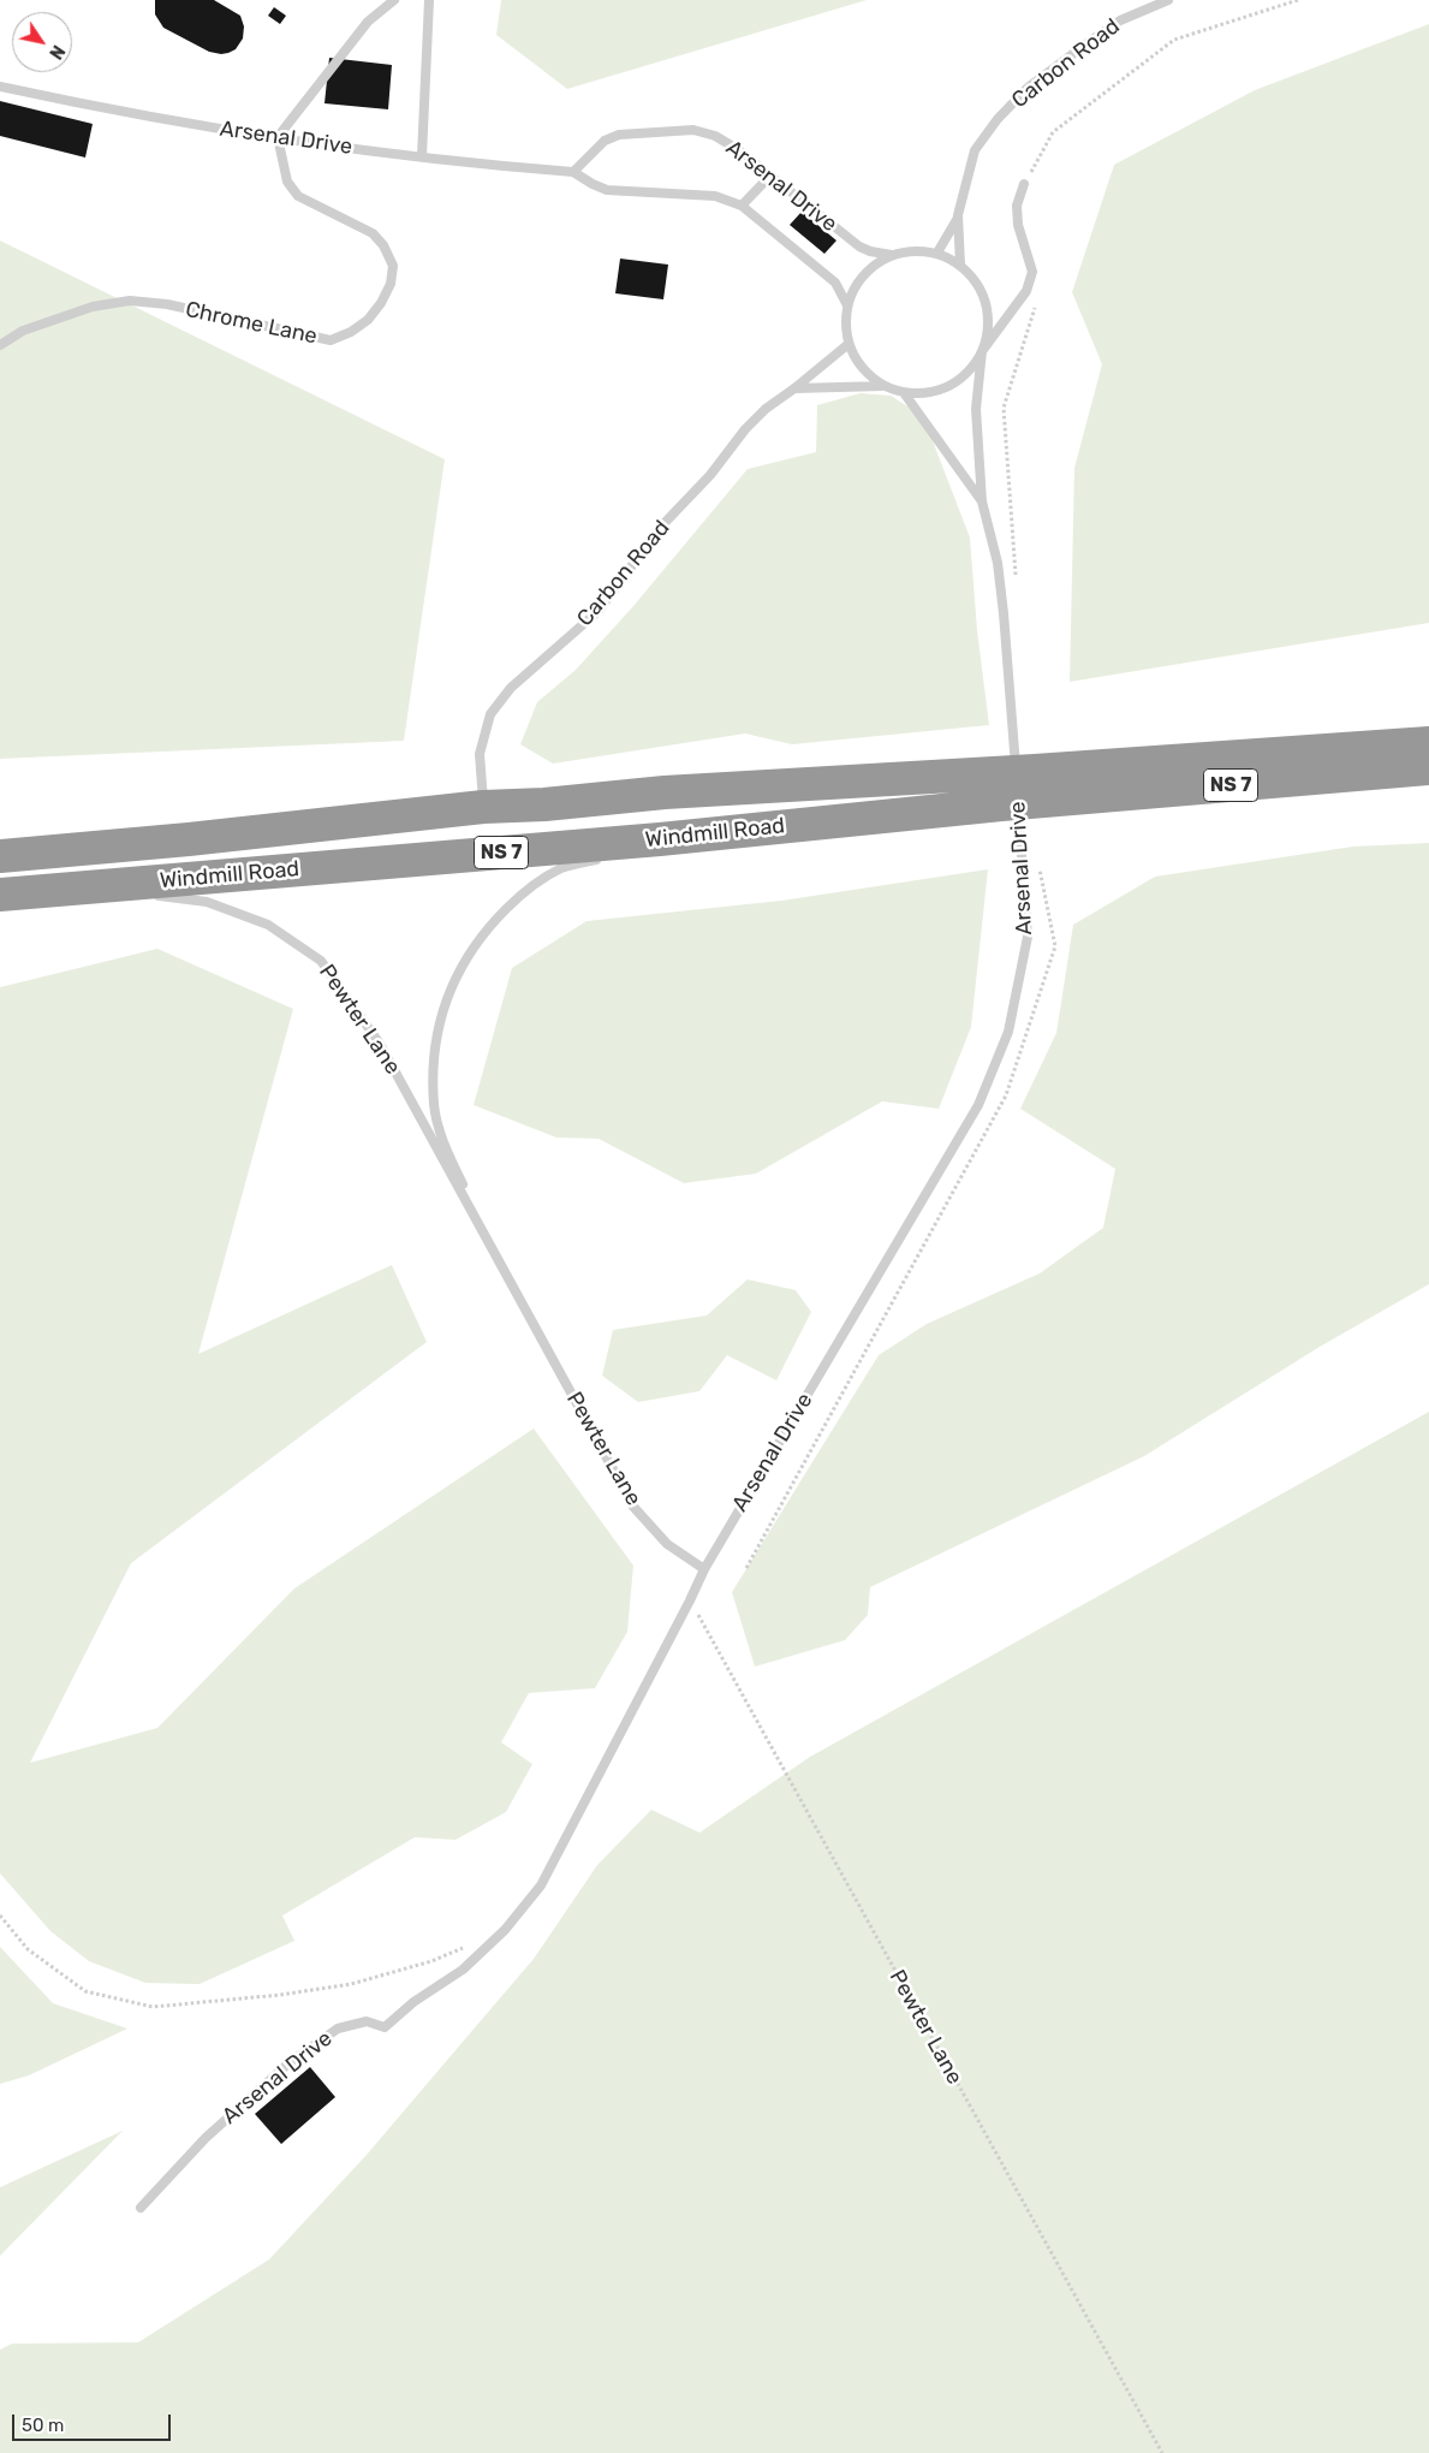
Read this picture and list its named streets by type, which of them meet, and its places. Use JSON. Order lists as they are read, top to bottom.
{
  "streets": {
    "highway": ["NS 7", "Windmill Road"],
    "lane": [
      "Carbon Road",
      "Arsenal Drive",
      "Chrome Lane",
      "Pewter Lane"
    ]
  },
  "crossings": [
    ["Carbon Road", "Arsenal Drive"],
    ["Carbon Road", "Windmill Road"],
    ["Arsenal Drive", "Chrome Lane"],
    ["Arsenal Drive", "Windmill Road"],
    ["Arsenal Drive", "Pewter Lane"]
  ],
  "scale_bar": "50 m",
  "north": "bottom right"
}
